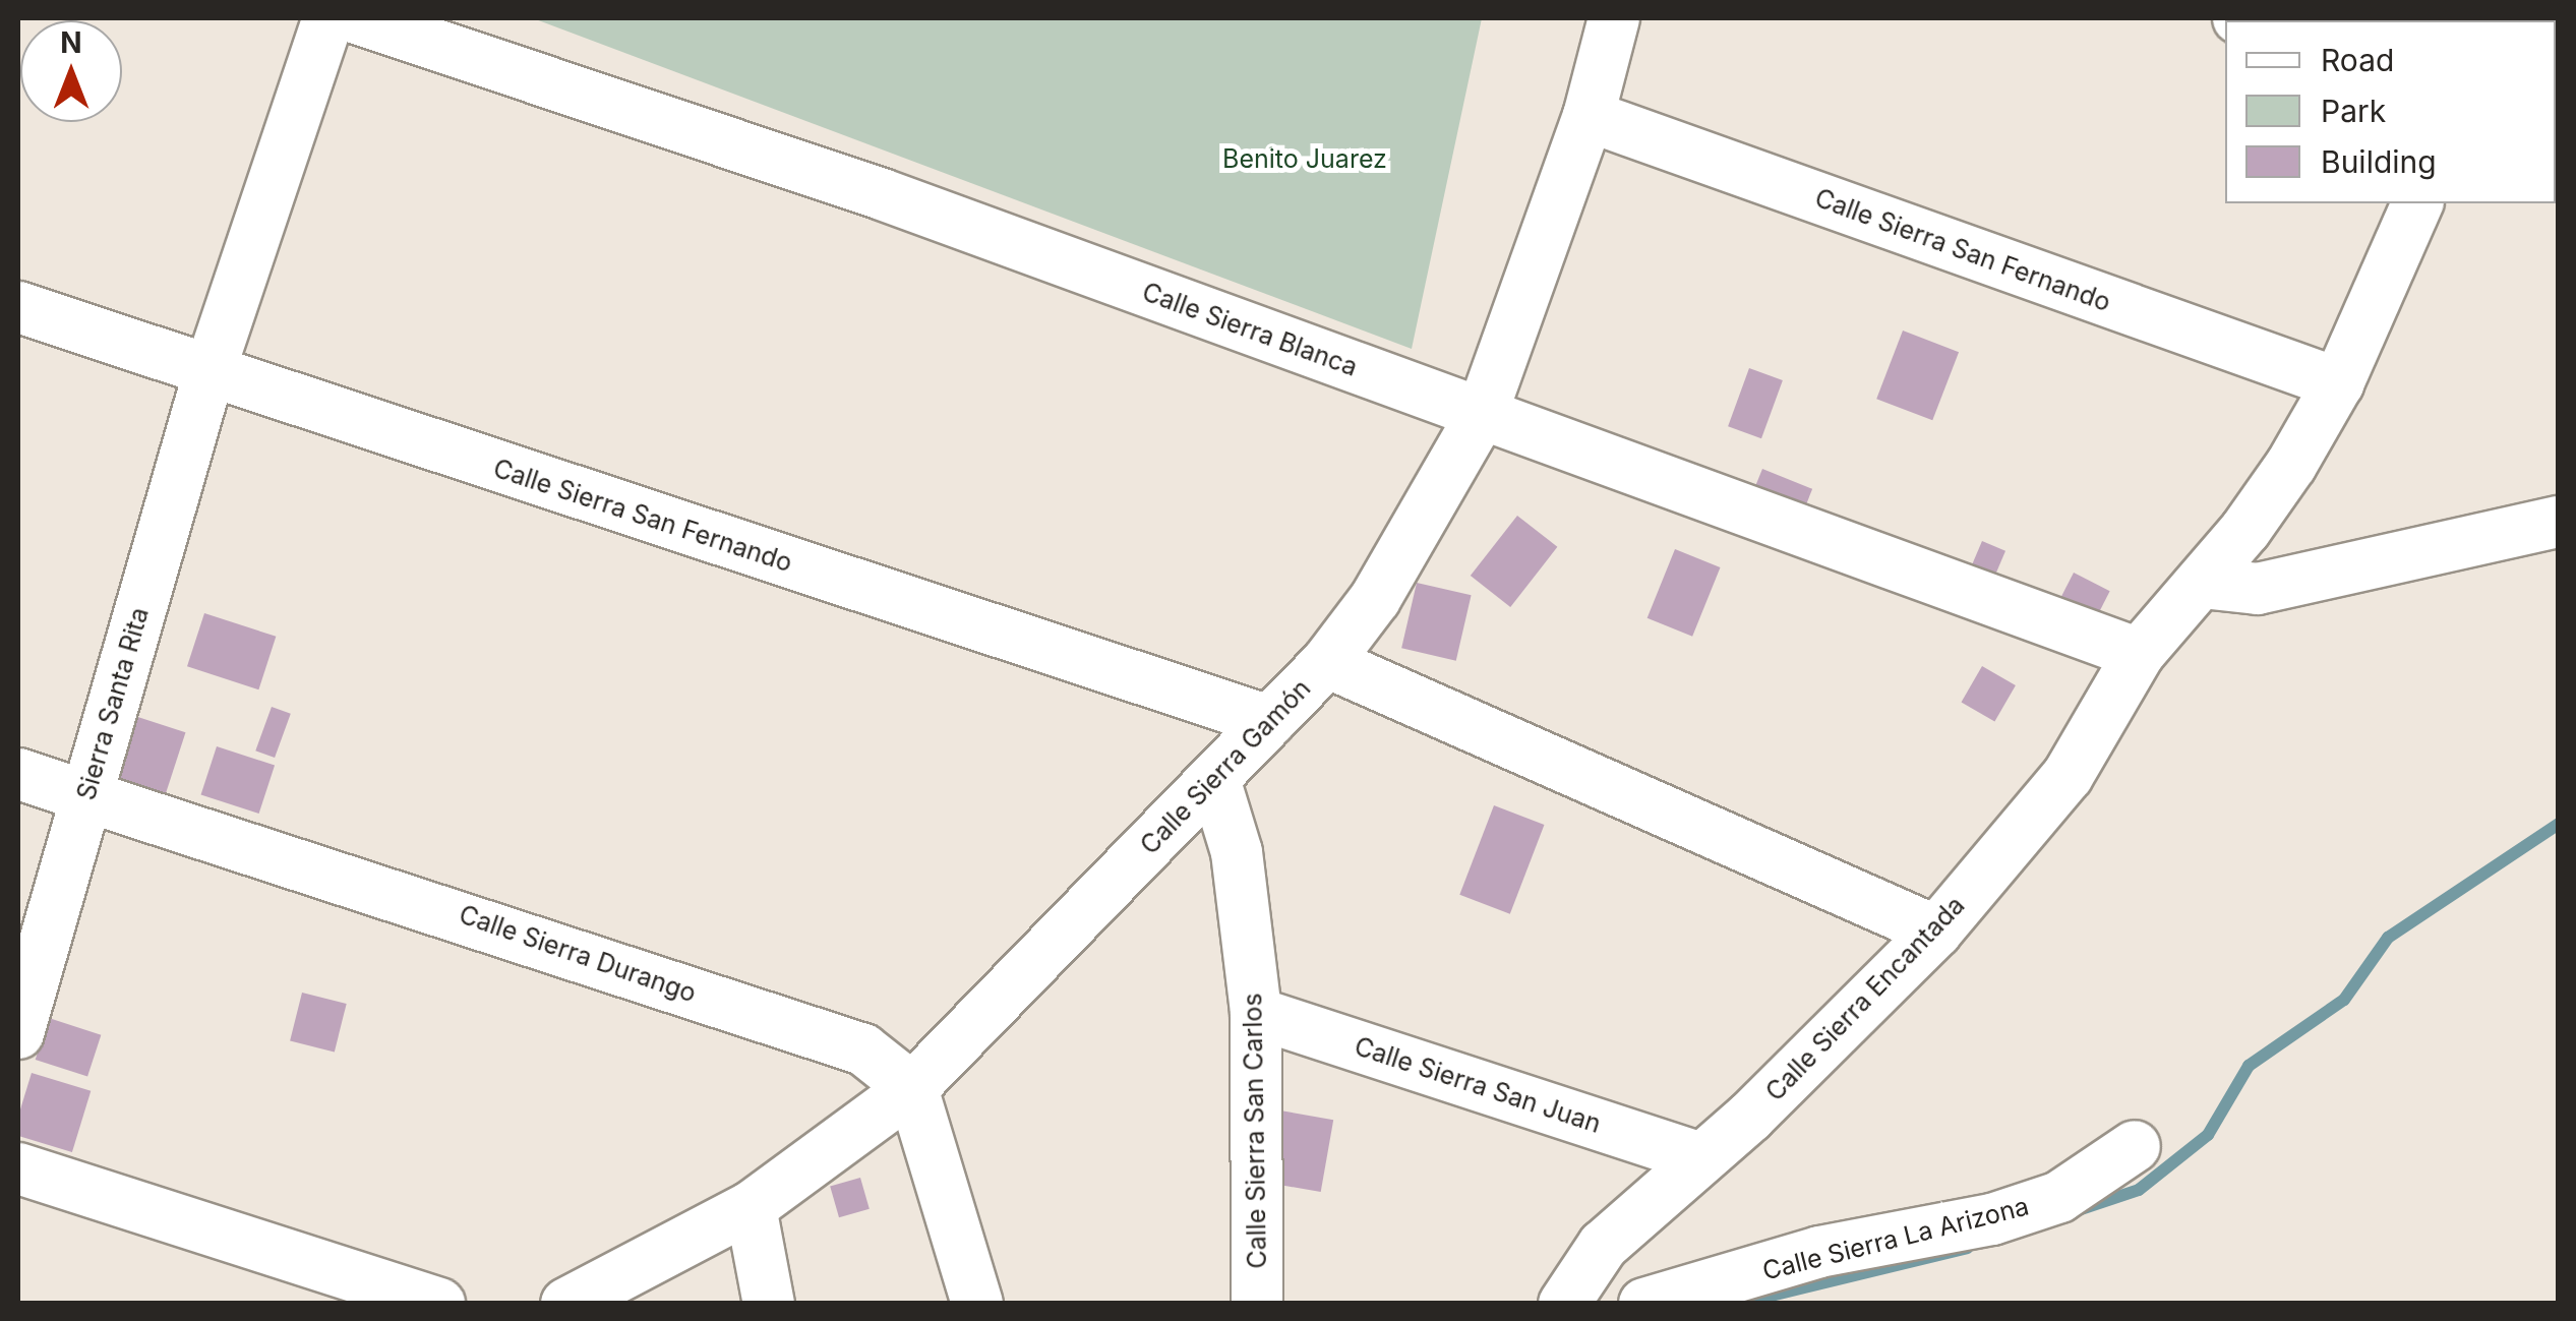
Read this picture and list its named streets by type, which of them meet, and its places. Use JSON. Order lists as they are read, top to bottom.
{
  "streets": {
    "street": [
      "Calle Sierra San Fernando",
      "Calle Sierra Blanca",
      "Sierra Santa Rita",
      "Calle Sierra Gamón",
      "Calle Sierra Durango",
      "Calle Sierra Encantada",
      "Calle Sierra San Juan",
      "Calle Sierra San Carlos",
      "Calle Sierra La Arizona"
    ]
  },
  "crossings": [
    ["Calle Sierra San Fernando", "Sierra Santa Rita"],
    ["Calle Sierra San Fernando", "Calle Sierra Gamón"],
    ["Calle Sierra San Fernando", "Calle Sierra Encantada"],
    ["Calle Sierra Blanca", "Calle Sierra Gamón"],
    ["Calle Sierra Blanca", "Calle Sierra Encantada"],
    ["Sierra Santa Rita", "Calle Sierra Durango"],
    ["Calle Sierra Gamón", "Calle Sierra Durango"],
    ["Calle Sierra Gamón", "Calle Sierra San Carlos"],
    ["Calle Sierra Encantada", "Calle Sierra San Juan"],
    ["Calle Sierra San Juan", "Calle Sierra San Carlos"]
  ],
  "parks": ["Benito Juarez"],
  "legend": ["Road", "Park", "Building"],
  "north": "top"
}
